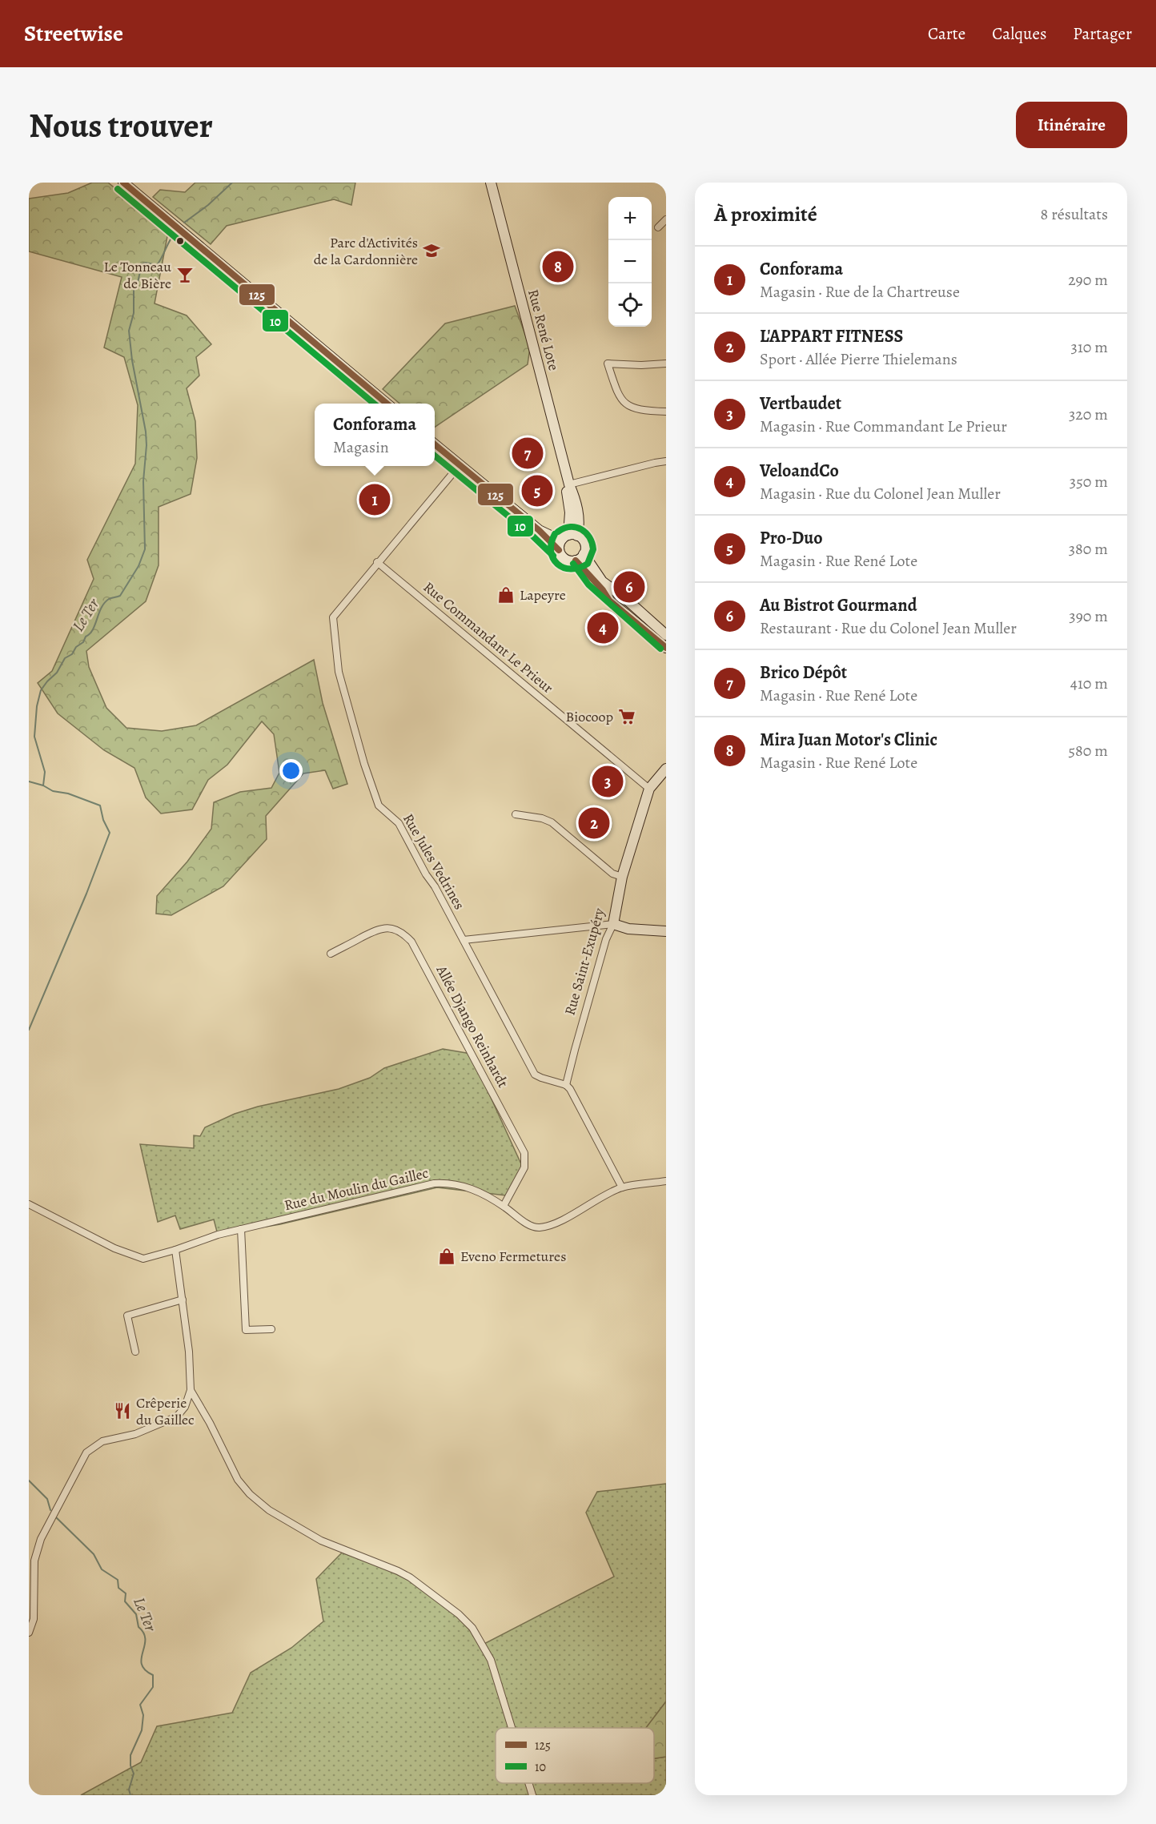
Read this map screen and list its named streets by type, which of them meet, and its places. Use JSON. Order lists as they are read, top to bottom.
{
  "streets": {
    "main road": ["Rue René Lote", "Rue Saint-Exupéry"],
    "street": [
      "Rue Commandant Le Prieur",
      "Rue Jules Vedrines",
      "Allée Django Reinhardt",
      "Rue du Moulin du Gaillec"
    ]
  },
  "crossings": [
    ["Rue Commandant Le Prieur", "Rue Jules Vedrines"],
    ["Rue Commandant Le Prieur", "Rue Saint-Exupéry"],
    ["Rue Jules Vedrines", "Rue Saint-Exupéry"],
    ["Allée Django Reinhardt", "Rue du Moulin du Gaillec"]
  ],
  "water": ["Le Ter"],
  "places": {
    "school or university": ["Parc d'Activités de la Cardonnière"],
    "bar": ["Le Tonneau de Bière"],
    "shop": ["Lapeyre", "Eveno Fermetures"],
    "supermarket": ["Biocoop"],
    "restaurant": ["Crêperie du Gaillec"]
  },
  "lines": ["transit line 125", "transit line 10"],
  "legend": ["125", "10"],
  "page": {
    "header": "Streetwise",
    "nav": ["Carte", "Calques", "Partager"],
    "buttons": "Itinéraire",
    "title": "Nous trouver",
    "heading": ["À proximité", "8 résultats"],
    "map_buttons": ["+", "−"],
    "list": [
      {
        "mark": "1",
        "name": "Conforama",
        "note": "Magasin · Rue de la Chartreuse",
        "value": "290 m"
      },
      {
        "mark": "2",
        "name": "L'APPART FITNESS",
        "note": "Sport · Allée Pierre Thielemans",
        "value": "310 m"
      },
      {
        "mark": "3",
        "name": "Vertbaudet",
        "note": "Magasin · Rue Commandant Le Prieur",
        "value": "320 m"
      },
      {
        "mark": "4",
        "name": "VeloandCo",
        "note": "Magasin · Rue du Colonel Jean Muller",
        "value": "350 m"
      },
      {
        "mark": "5",
        "name": "Pro-Duo",
        "note": "Magasin · Rue René Lote",
        "value": "380 m"
      },
      {
        "mark": "6",
        "name": "Au Bistrot Gourmand",
        "note": "Restaurant · Rue du Colonel Jean Muller",
        "value": "390 m"
      },
      {
        "mark": "7",
        "name": "Brico Dépôt",
        "note": "Magasin · Rue René Lote",
        "value": "410 m"
      },
      {
        "mark": "8",
        "name": "Mira Juan Motor's Clinic",
        "note": "Magasin · Rue René Lote",
        "value": "580 m"
      }
    ],
    "pins": [
      "8",
      "7",
      "5",
      "1",
      "6",
      "4",
      "3",
      "2"
    ],
    "popup": ["Conforama", "Magasin"]
  }
}
